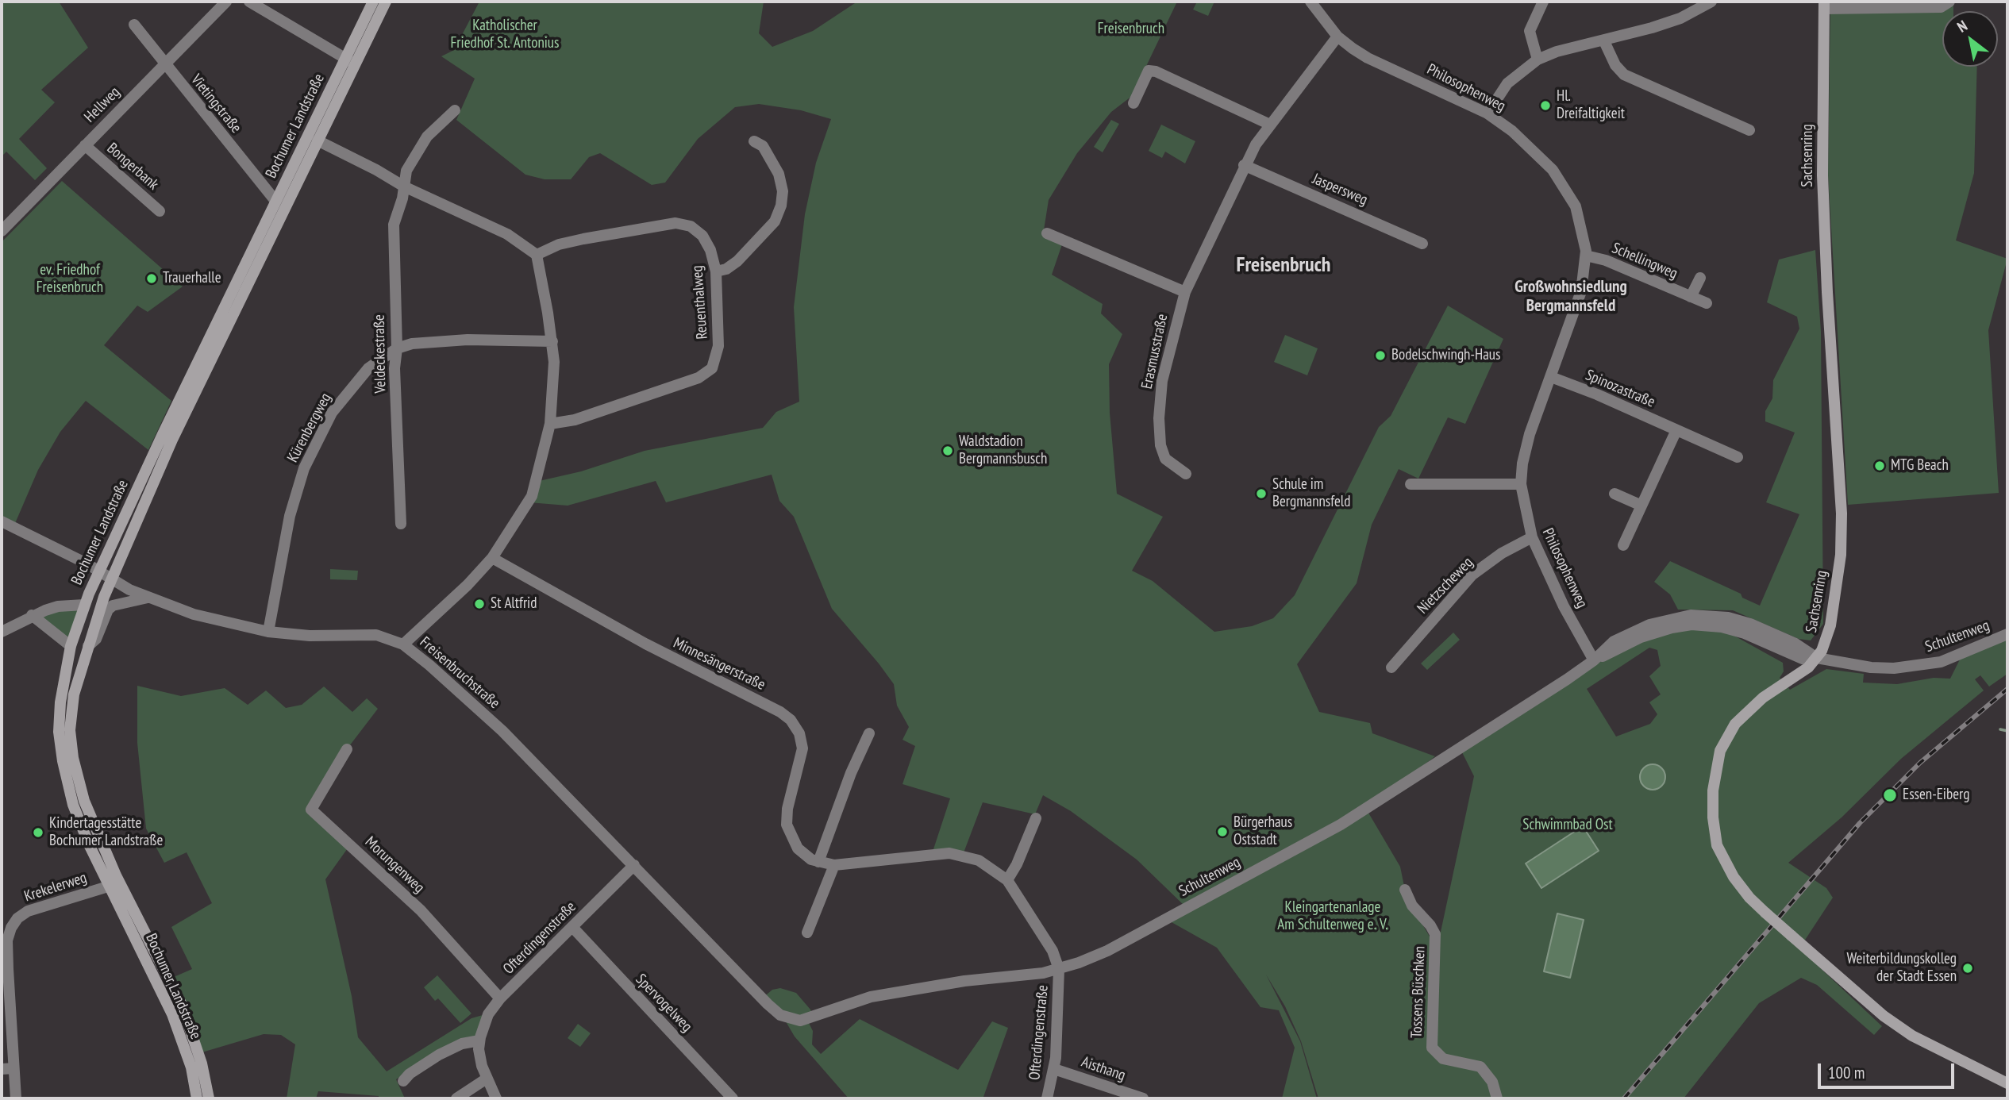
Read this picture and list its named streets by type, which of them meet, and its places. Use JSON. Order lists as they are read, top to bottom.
{
  "streets": {
    "main road": ["Bochumer Landstraße", "Sachsenring"],
    "street": [
      "Philosophenweg",
      "Vietingstraße",
      "Hellweg",
      "Bongerbank",
      "Jaspersweg",
      "Schellingweg",
      "Reuenthalweg",
      "Erasmusstraße",
      "Veldeckestraße",
      "Spinozastraße",
      "Kürenbergweg",
      "Nietzscheweg",
      "Schultenweg",
      "Minnesängerstraße",
      "Freisenbruchstraße",
      "Morungenweg",
      "Krekelerweg",
      "Ofterdingenstraße",
      "Tossens Büschken",
      "Spervogelweg",
      "Aisthang"
    ]
  },
  "crossings": [
    ["Philosophenweg", "Schellingweg"],
    ["Philosophenweg", "Erasmusstraße"],
    ["Philosophenweg", "Spinozastraße"],
    ["Philosophenweg", "Nietzscheweg"],
    ["Philosophenweg", "Schultenweg"],
    ["Vietingstraße", "Hellweg"],
    ["Vietingstraße", "Bochumer Landstraße"],
    ["Hellweg", "Bongerbank"],
    ["Bochumer Landstraße", "Freisenbruchstraße"],
    ["Bochumer Landstraße", "Krekelerweg"],
    ["Sachsenring", "Schultenweg"],
    ["Jaspersweg", "Erasmusstraße"],
    ["Veldeckestraße", "Kürenbergweg"],
    ["Kürenbergweg", "Freisenbruchstraße"],
    ["Schultenweg", "Minnesängerstraße"],
    ["Schultenweg", "Freisenbruchstraße"],
    ["Schultenweg", "Ofterdingenstraße"],
    ["Minnesängerstraße", "Ofterdingenstraße"],
    ["Freisenbruchstraße", "Ofterdingenstraße"],
    ["Morungenweg", "Ofterdingenstraße"],
    ["Ofterdingenstraße", "Spervogelweg"],
    ["Ofterdingenstraße", "Aisthang"]
  ],
  "districts": ["Freisenbruch", "Großwohnsiedlung Bergmannsfeld"],
  "parks": [
    "Katholischer Friedhof St. Antonius",
    "Freisenbruch",
    "ev. Friedhof Freisenbruch",
    "Schwimmbad Ost",
    "Kleingartenanlage Am Schultenweg e. V."
  ],
  "places": [
    "Hl. Dreifaltigkeit",
    "Trauerhalle",
    "Bodelschwingh-Haus",
    "Waldstadion Bergmannsbusch",
    "MTG Beach",
    "Schule im Bergmannsfeld",
    "St Altfrid",
    "Essen-Eiberg",
    "Bürgerhaus Oststadt",
    "Kindertagesstätte Bochumer Landstraße",
    "Weiterbildungskolleg der Stadt Essen"
  ],
  "scale_bar": "100 m",
  "north": "top left"
}
